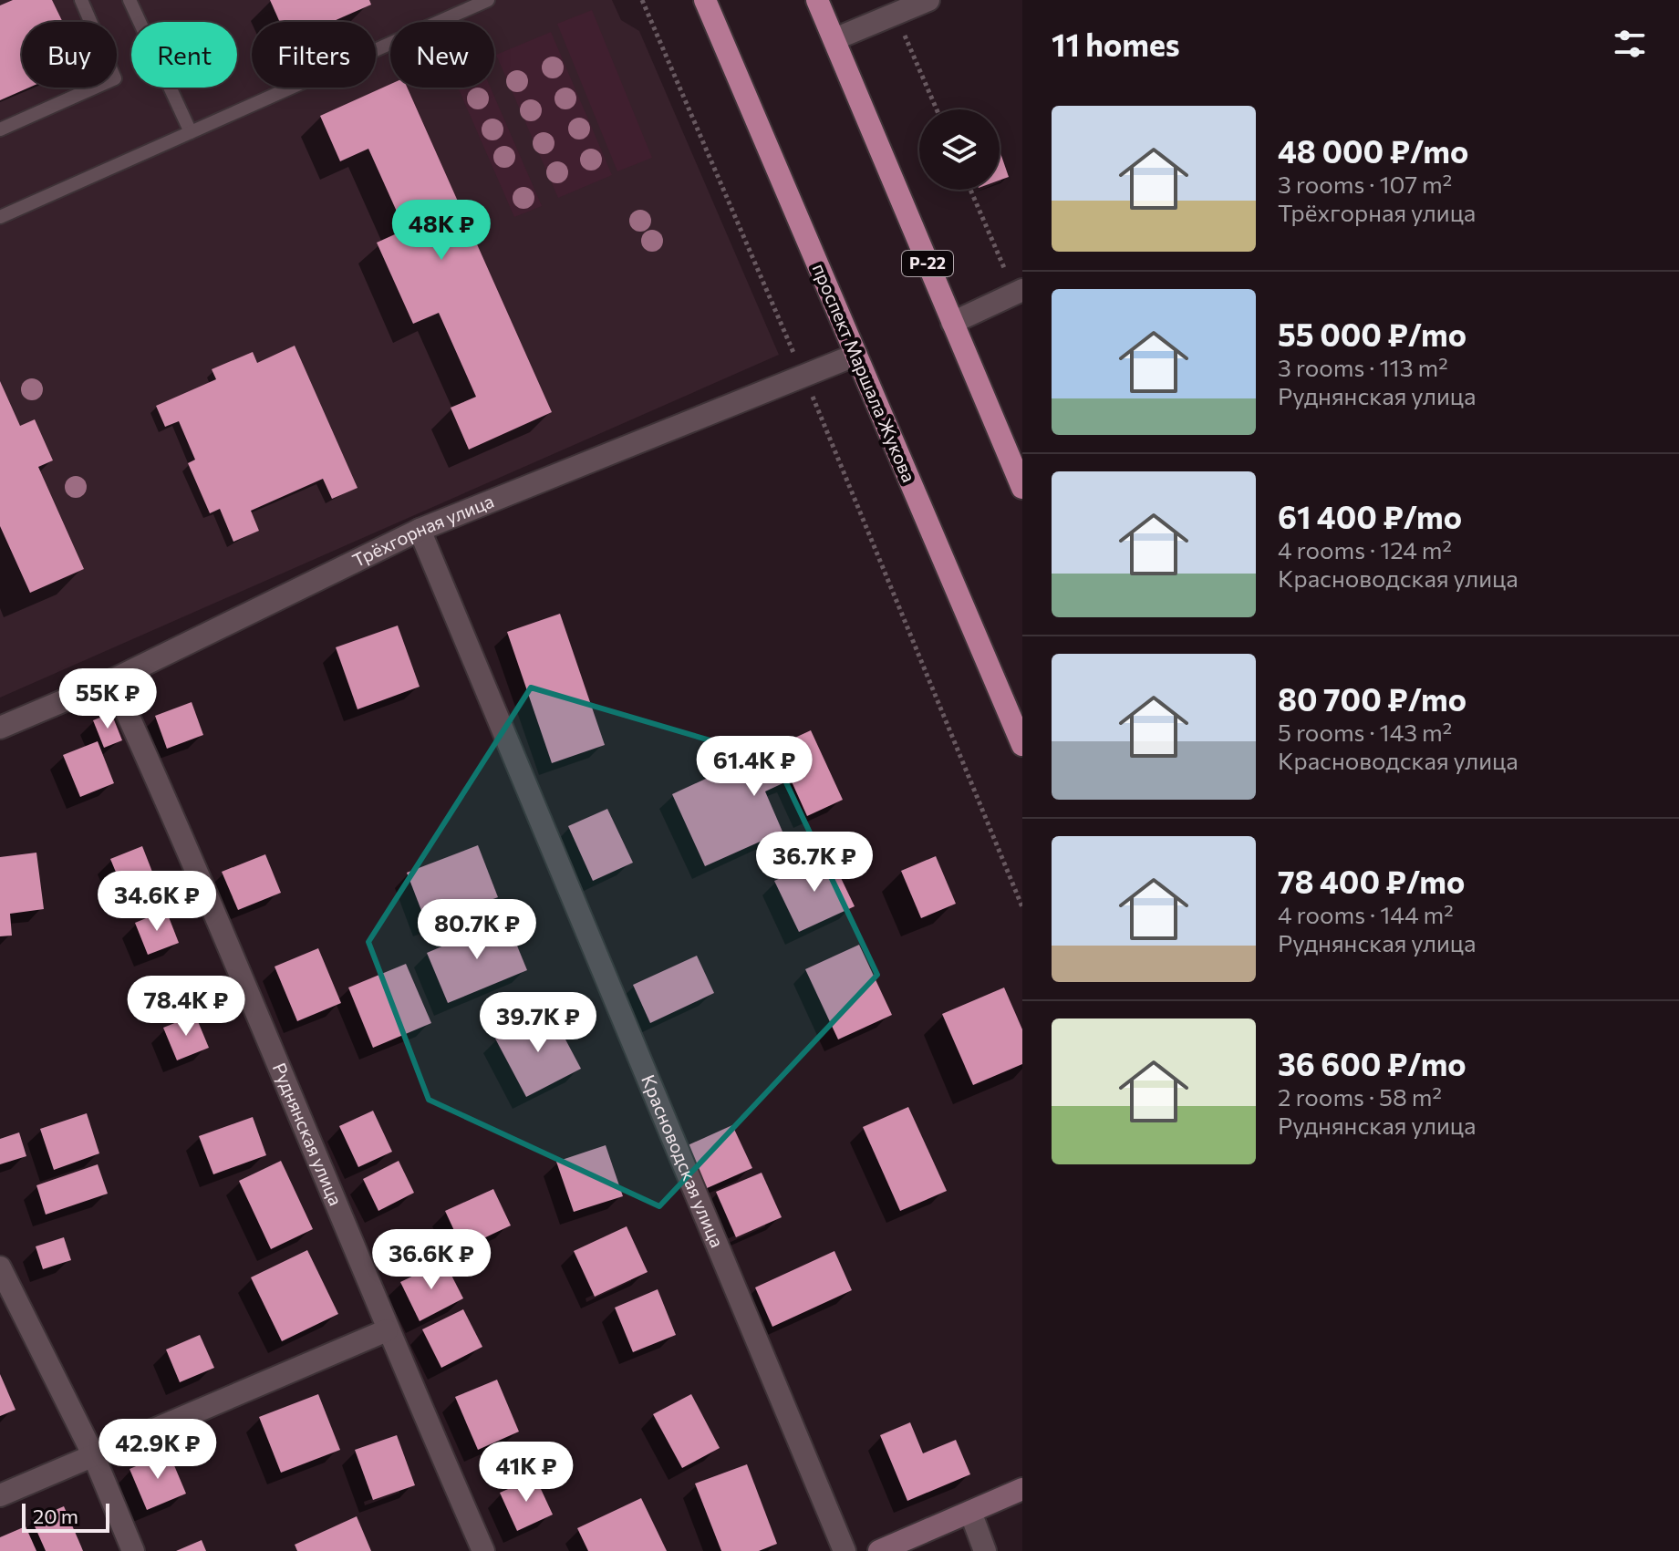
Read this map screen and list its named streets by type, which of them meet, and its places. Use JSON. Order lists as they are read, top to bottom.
{
  "streets": {
    "highway": ["Р-22", "проспект Маршала Жукова"],
    "street": ["Трёхгорная улица", "Руднянская улица", "Красноводская улица"]
  },
  "crossings": [
    ["проспект Маршала Жукова", "Трёхгорная улица"],
    ["Трёхгорная улица", "Руднянская улица"],
    ["Трёхгорная улица", "Красноводская улица"]
  ],
  "scale_bar": "20 m",
  "page": {
    "heading": "11 homes",
    "chip": [
      "Buy",
      "Rent",
      "Filters",
      "New"
    ],
    "list": [
      {
        "name": "48 000 ₽/mo",
        "note": "3 rooms · 107 m² · Трёхгорная улица"
      },
      {
        "name": "55 000 ₽/mo",
        "note": "3 rooms · 113 m² · Руднянская улица"
      },
      {
        "name": "61 400 ₽/mo",
        "note": "4 rooms · 124 m² · Красноводская улица"
      },
      {
        "name": "80 700 ₽/mo",
        "note": "5 rooms · 143 m² · Красноводская улица"
      },
      {
        "name": "78 400 ₽/mo",
        "note": "4 rooms · 144 m² · Руднянская улица"
      },
      {
        "name": "36 600 ₽/mo",
        "note": "2 rooms · 58 m² · Руднянская улица"
      }
    ],
    "price": [
      "48K ₽",
      "55K ₽",
      "61.4K ₽",
      "36.7K ₽",
      "34.6K ₽",
      "80.7K ₽",
      "78.4K ₽",
      "39.7K ₽",
      "36.6K ₽",
      "42.9K ₽",
      "41K ₽"
    ],
    "scale": "20 m"
  }
}
